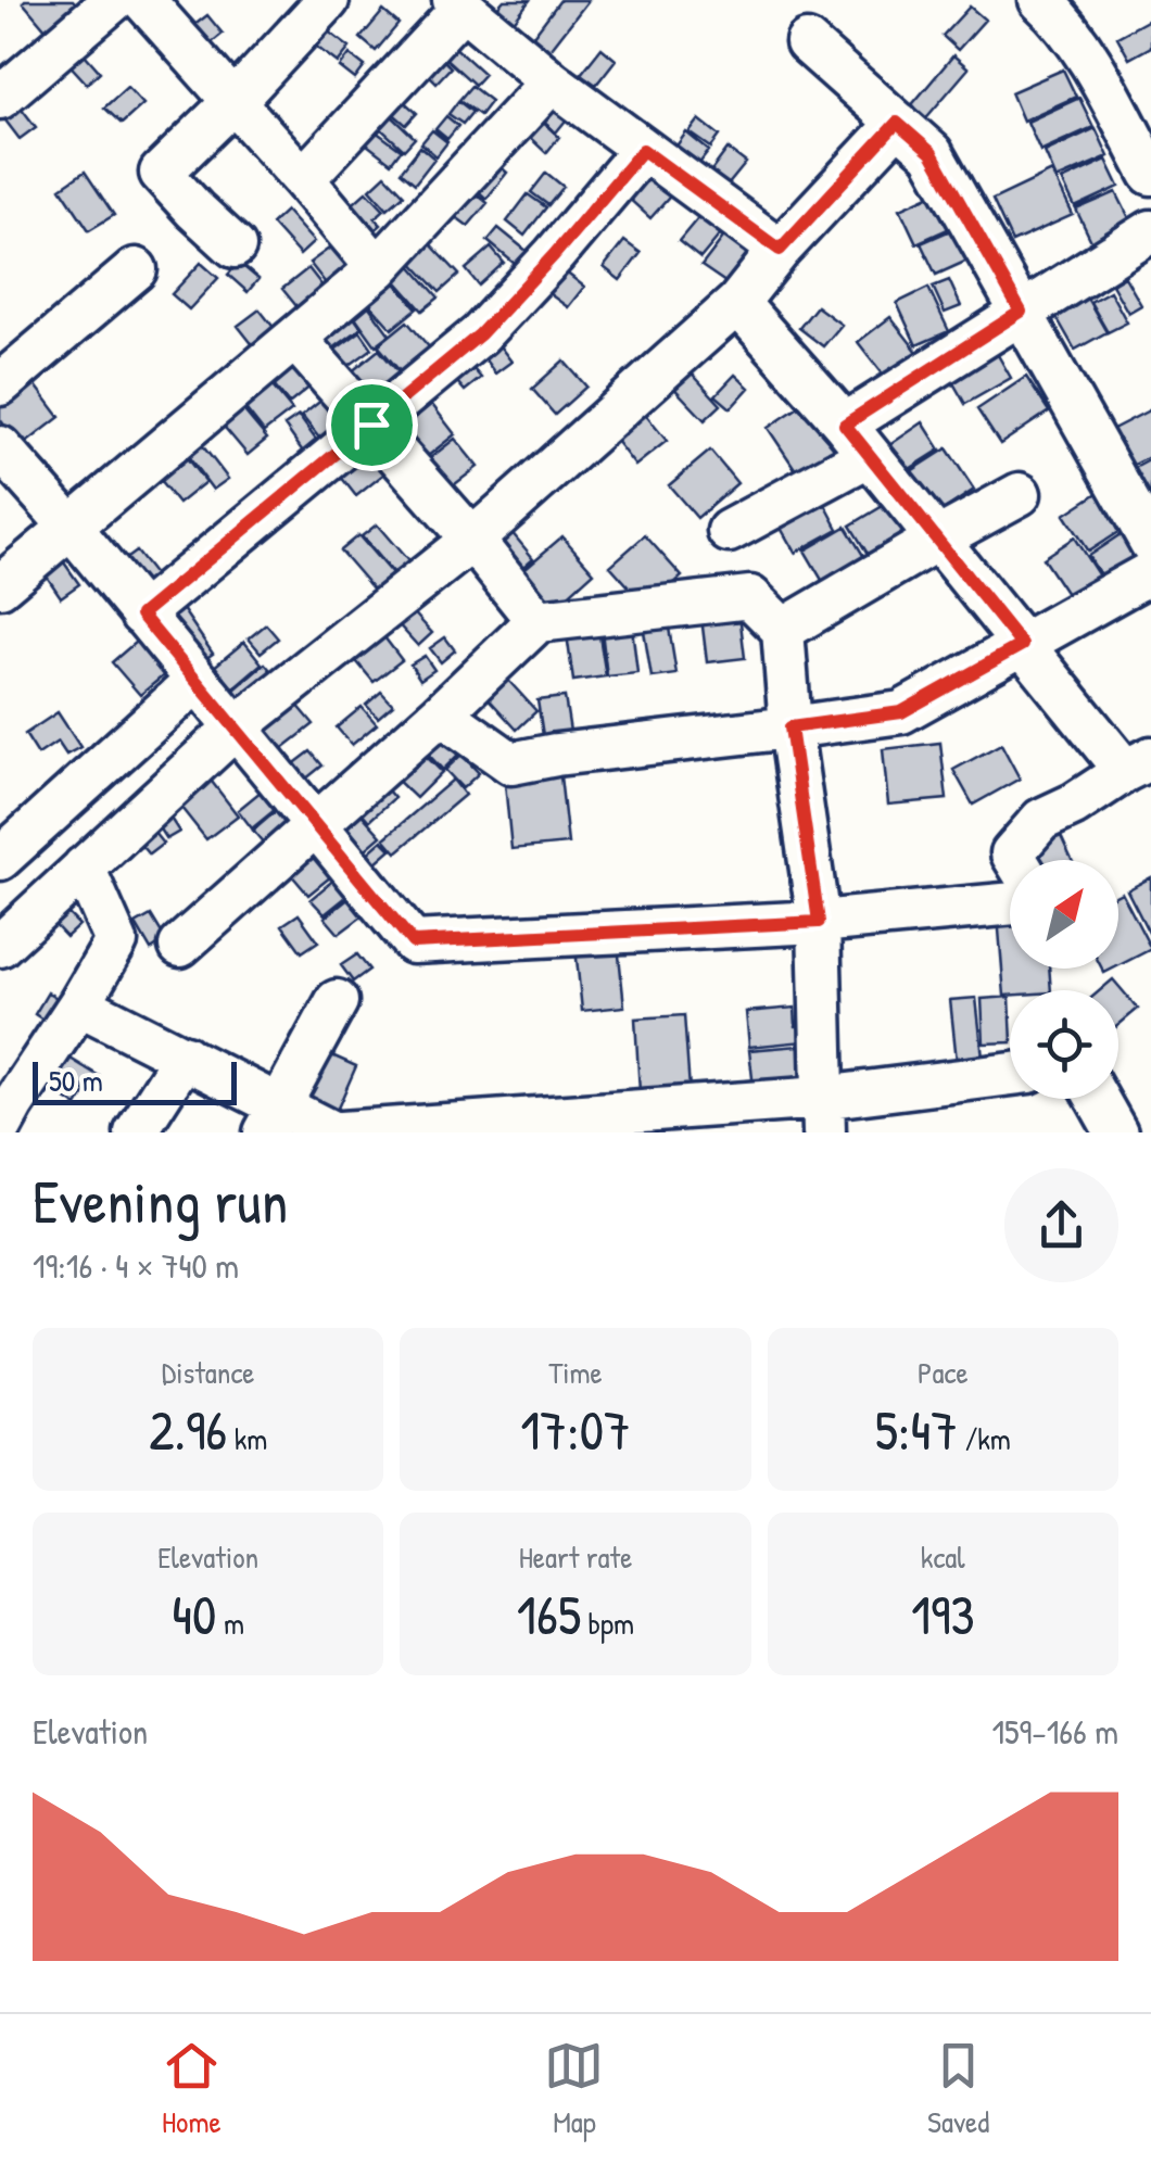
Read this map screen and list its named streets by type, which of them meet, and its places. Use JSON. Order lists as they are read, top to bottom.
{
  "scale_bar": "50 m",
  "north": "top right",
  "page": {
    "scale": "50 m",
    "heading": ["Evening run", "19:16 · 4 × 740 m"],
    "stats": [
      ["Distance", "2.96 km"],
      ["Time", "17:07"],
      ["Pace", "5:47 /km"],
      ["Elevation", "40 m"],
      ["Heart rate", "165 bpm"],
      ["kcal", "193"]
    ],
    "chart": ["Elevation", "159–166 m"],
    "tabs": ["Home", "Map", "Saved"]
  }
}
